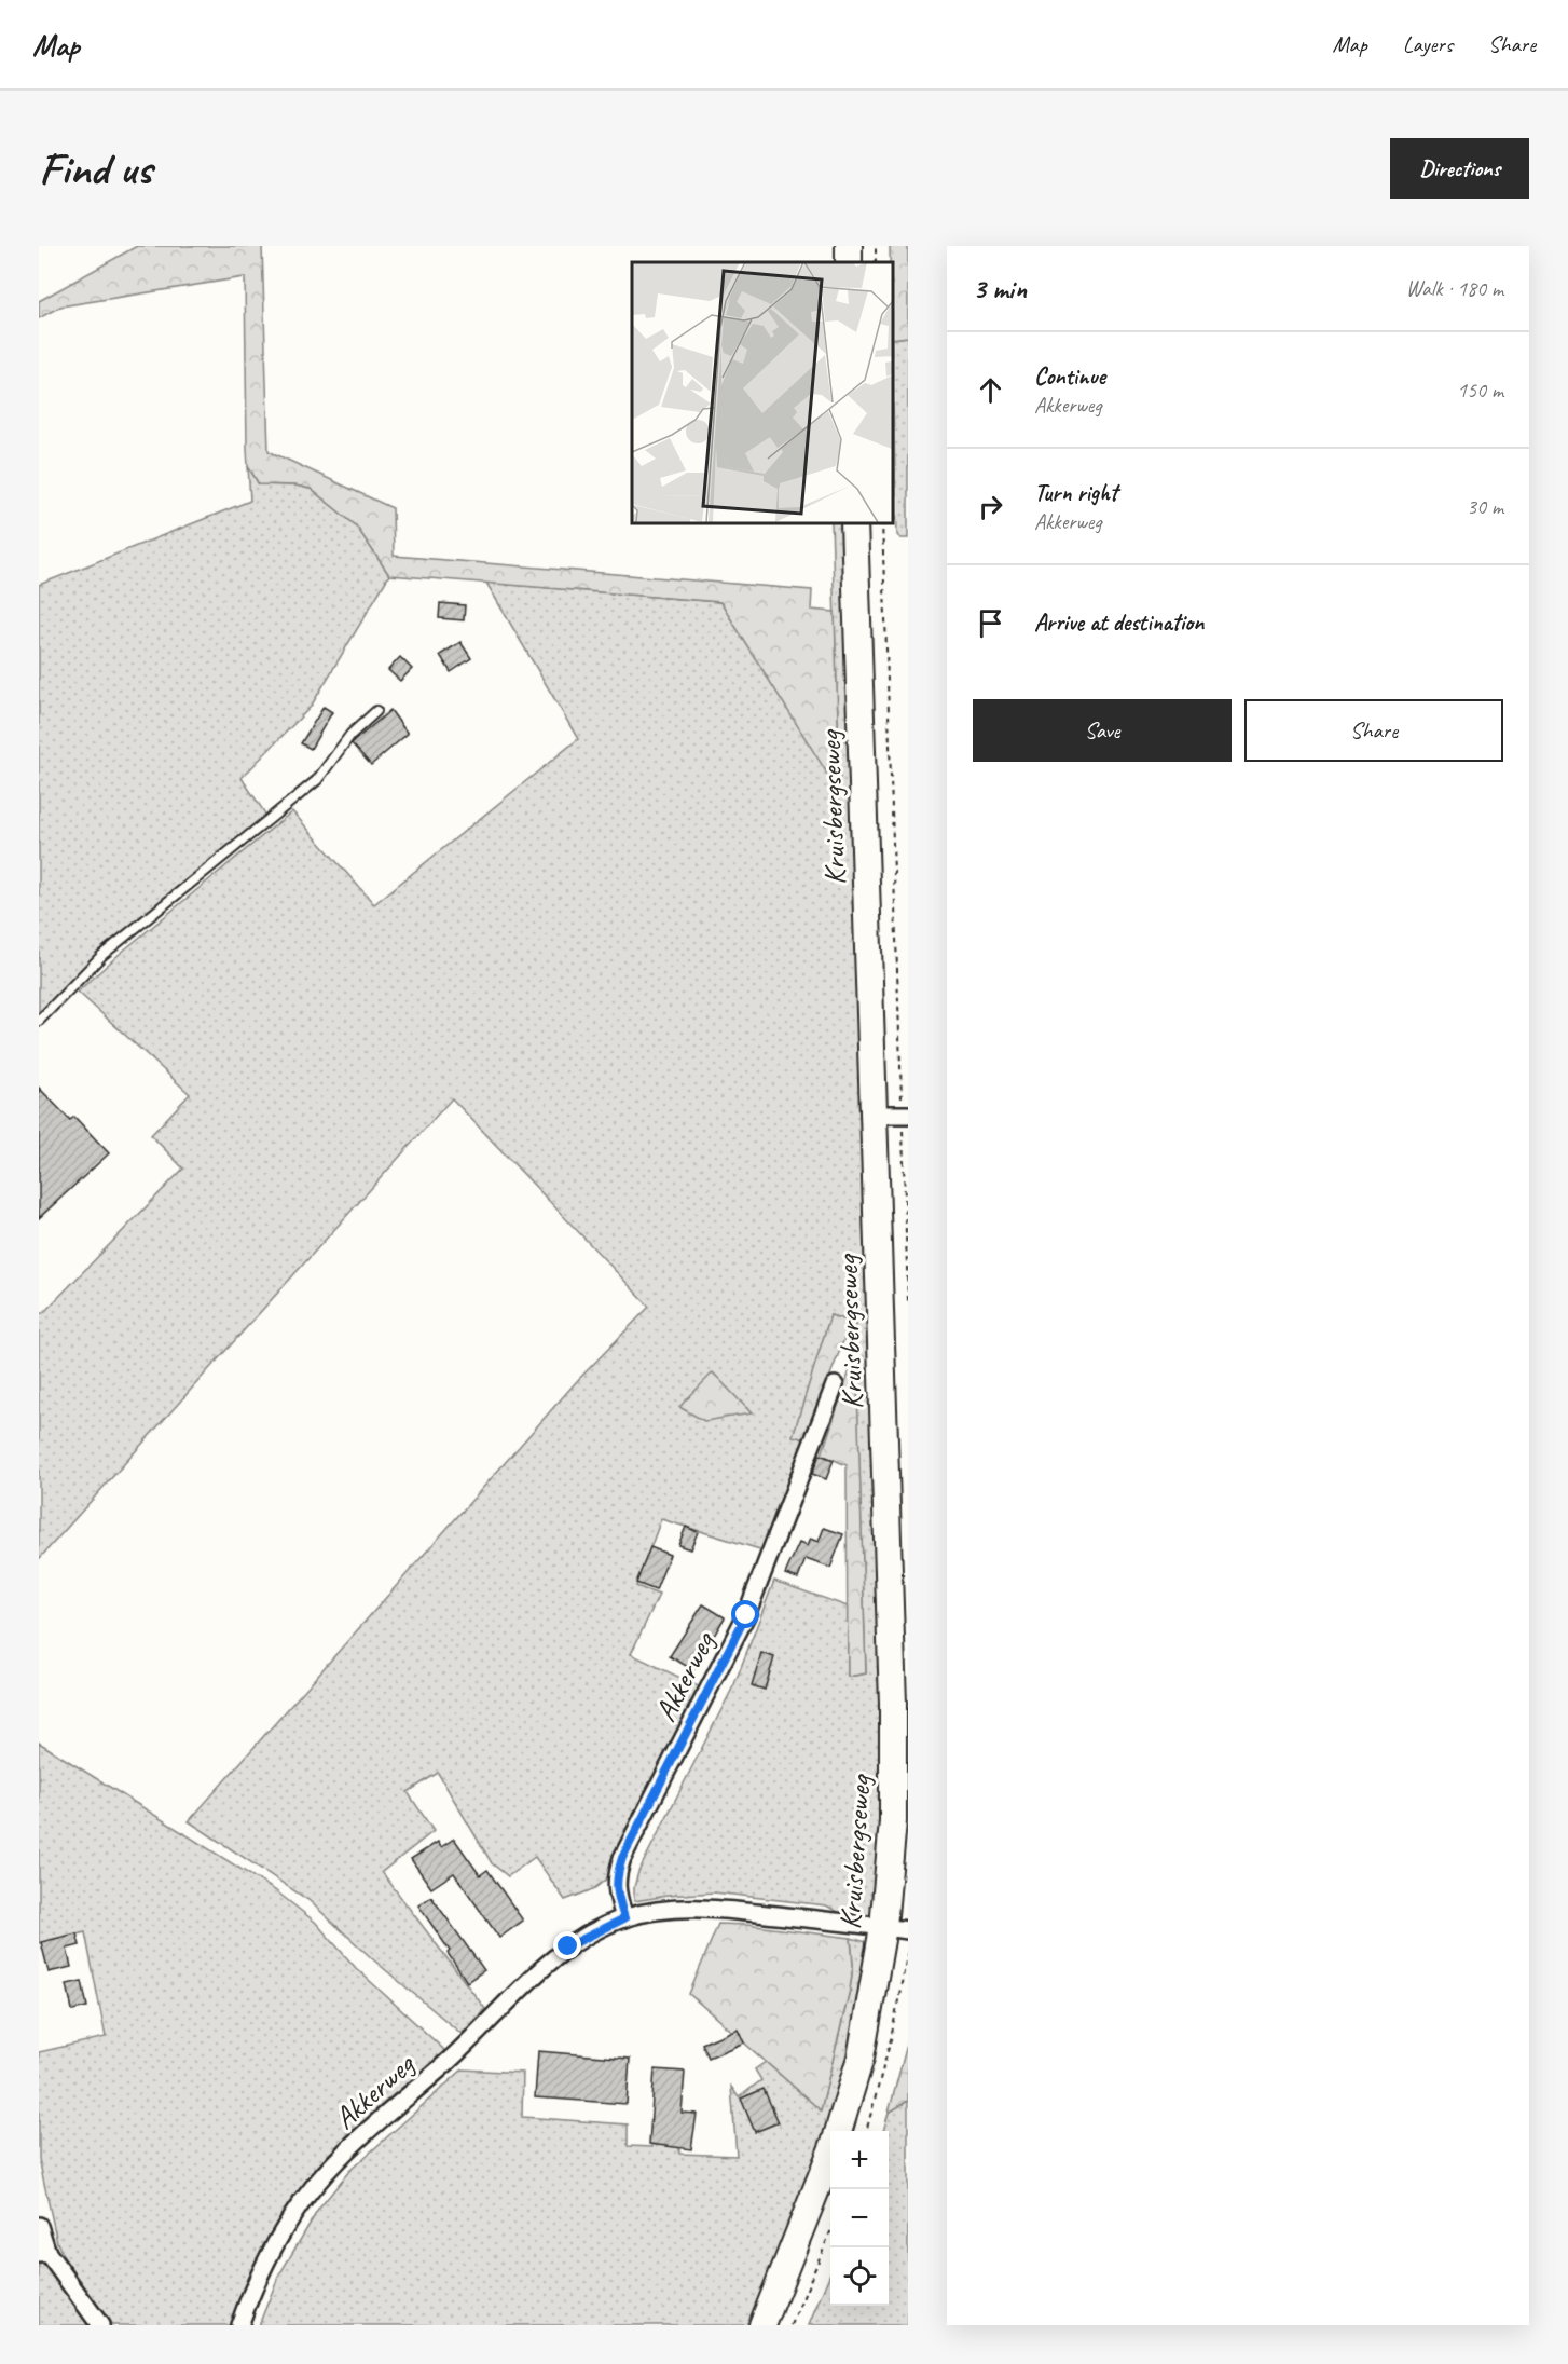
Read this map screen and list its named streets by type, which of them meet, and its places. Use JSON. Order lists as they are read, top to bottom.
{
  "streets": {
    "main road": ["Kruisbergseweg"],
    "street": ["Akkerweg"]
  },
  "crossings": [
    ["Kruisbergseweg", "Akkerweg"]
  ],
  "page": {
    "header": "Map",
    "nav": ["Map", "Layers", "Share"],
    "buttons": [
      "Directions",
      ["Save", "Share"]
    ],
    "title": "Find us",
    "heading": ["3 min", "Walk · 180 m"],
    "list": [
      ["Continue", "Akkerweg", "150 m"],
      ["Turn right", "Akkerweg", "30 m"],
      "Arrive at destination"
    ],
    "map_buttons": ["+", "−"]
  }
}
